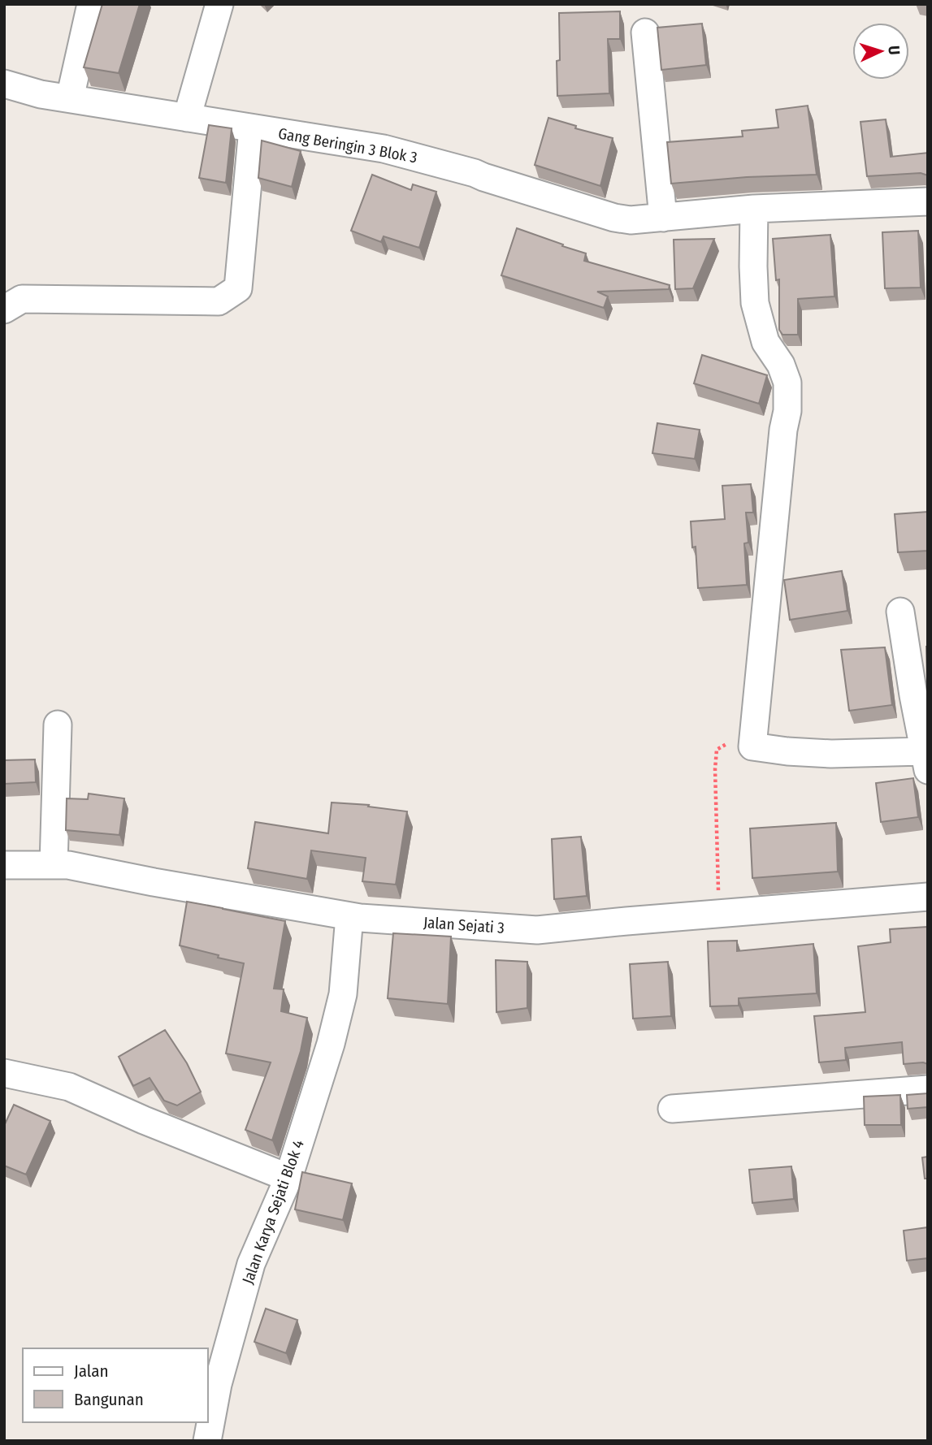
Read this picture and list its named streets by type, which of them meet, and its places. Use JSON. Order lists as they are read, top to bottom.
{
  "streets": {
    "street": ["Gang Beringin 3 Blok 3", "Jalan Sejati 3", "Jalan Karya Sejati Blok 4"]
  },
  "crossings": [
    ["Jalan Sejati 3", "Jalan Karya Sejati Blok 4"]
  ],
  "legend": ["Jalan", "Bangunan"],
  "north": "right"
}
